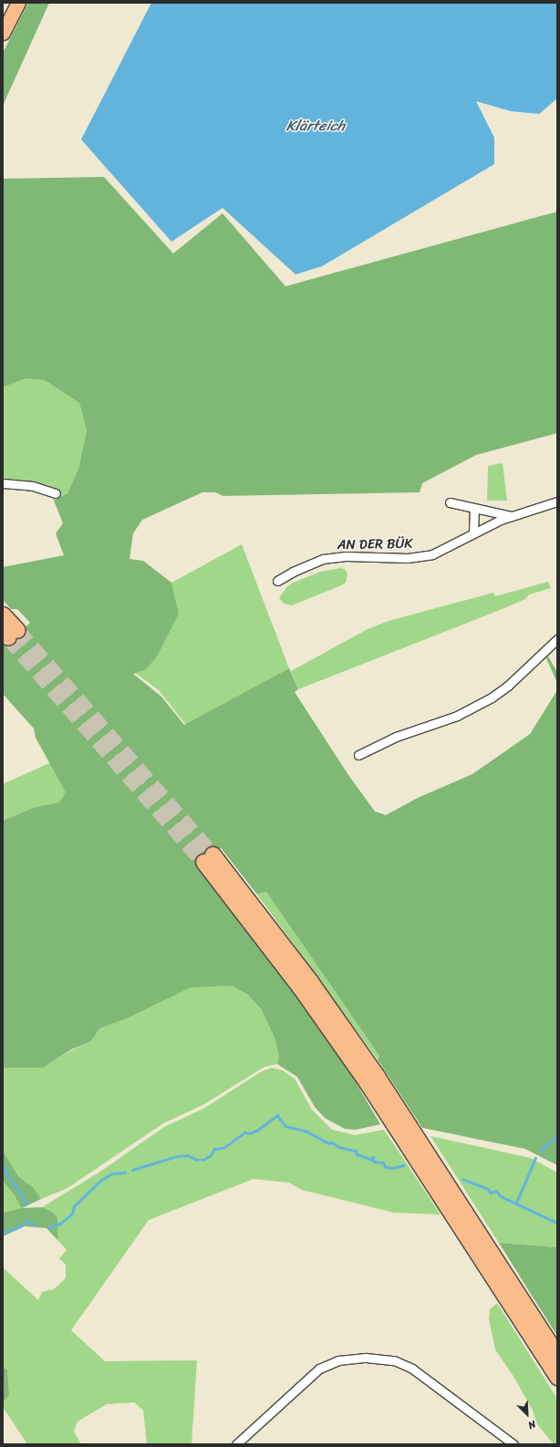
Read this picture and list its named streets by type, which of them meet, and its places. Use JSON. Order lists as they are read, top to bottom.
{
  "streets": {
    "street": ["AN DER BÜK"]
  },
  "water": ["Klärteich"],
  "north": "bottom right"
}
